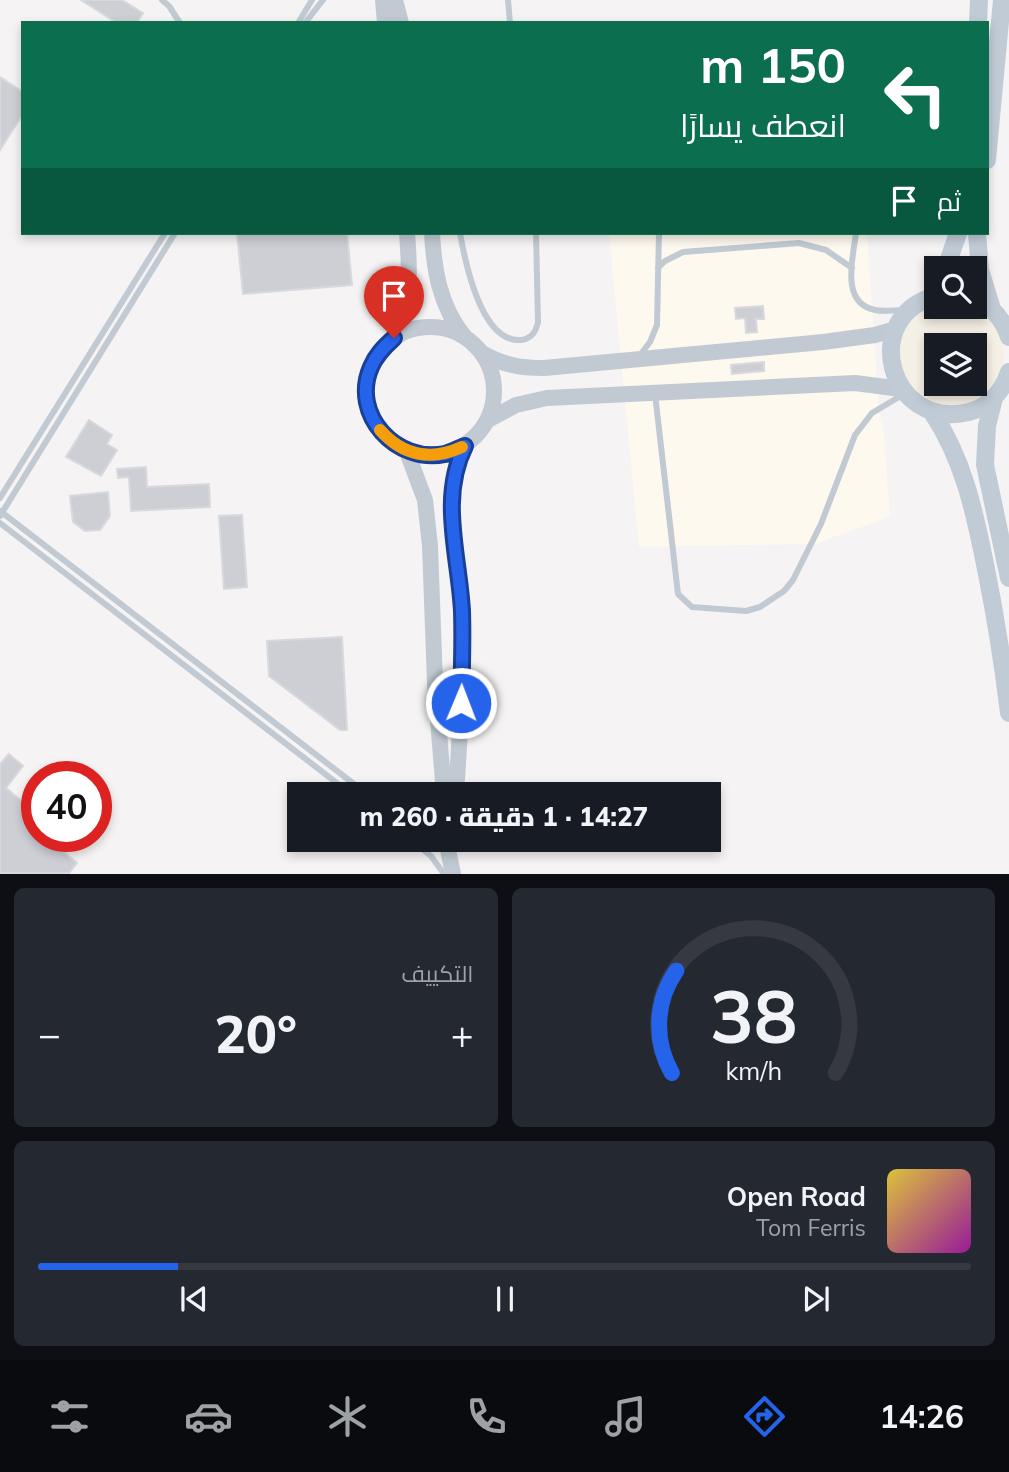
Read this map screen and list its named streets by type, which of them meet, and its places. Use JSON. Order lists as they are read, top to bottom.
{
  "page": {
    "turn": ["150 m", "انعطف يسارًا"],
    "then": "ثم",
    "limit": "40",
    "trip": "14:27 · 1 دقيقة · 260 m",
    "tile": "التكييف",
    "heat": ["−", "20°", "+"],
    "song": ["Open Road", "Tom Ferris"],
    "tabs": "14:26",
    "gauge": ["38", "km/h"]
  }
}
